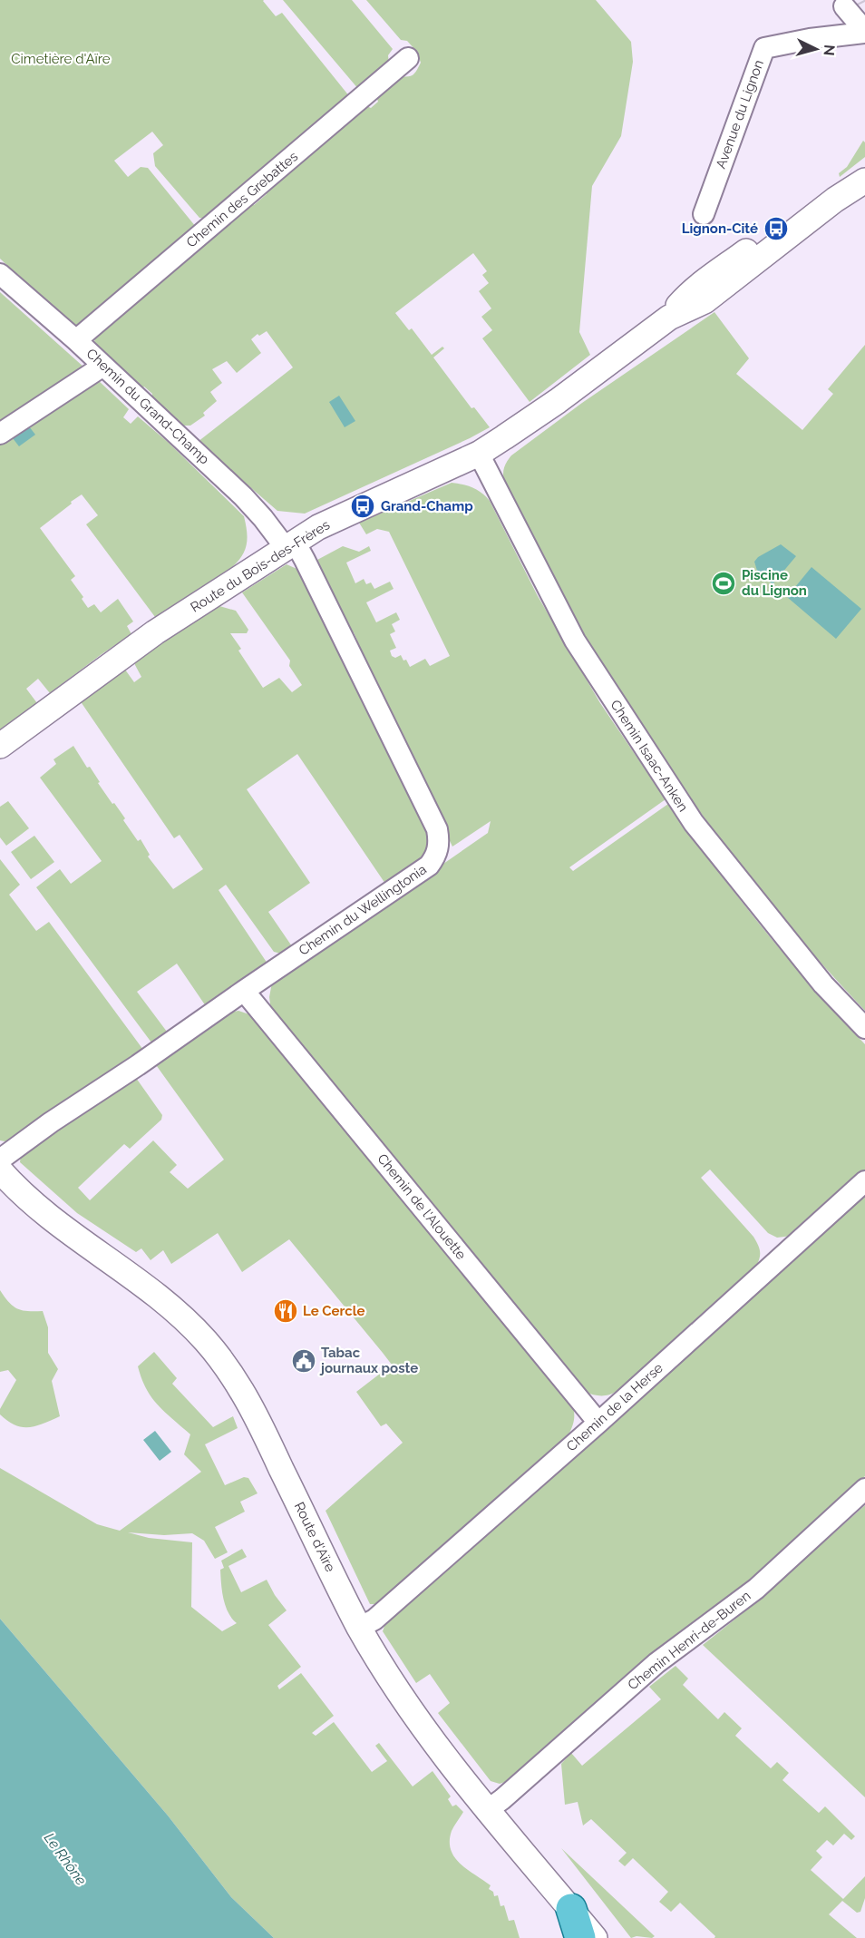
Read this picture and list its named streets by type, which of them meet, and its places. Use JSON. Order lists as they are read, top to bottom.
{
  "streets": {
    "street": [
      "Avenue du Lignon",
      "Chemin des Grebattes",
      "Chemin du Grand-Champ",
      "Route du Bois-des-Frères",
      "Chemin Isaac-Anken",
      "Chemin du Wellingtonia",
      "Chemin de l'Alouette",
      "Chemin de la Herse",
      "Route d'Aïre",
      "Chemin Henri-de-Buren"
    ]
  },
  "crossings": [
    ["Chemin des Grebattes", "Chemin du Grand-Champ"],
    ["Chemin du Grand-Champ", "Route du Bois-des-Frères"],
    ["Chemin du Grand-Champ", "Chemin du Wellingtonia"],
    ["Route du Bois-des-Frères", "Chemin Isaac-Anken"],
    ["Route du Bois-des-Frères", "Chemin du Wellingtonia"],
    ["Chemin du Wellingtonia", "Chemin de l'Alouette"],
    ["Chemin de l'Alouette", "Chemin de la Herse"],
    ["Chemin de la Herse", "Route d'Aïre"],
    ["Route d'Aïre", "Chemin Henri-de-Buren"]
  ],
  "water": ["Le Rhône"],
  "parks": ["Cimetière d'Aïre"],
  "places": {
    "bus stop": ["Lignon-Cité", "Grand-Champ"],
    "sports": ["Piscine du Lignon"],
    "restaurant": ["Le Cercle"],
    "public building": ["Tabac journaux poste"]
  },
  "north": "right"
}
